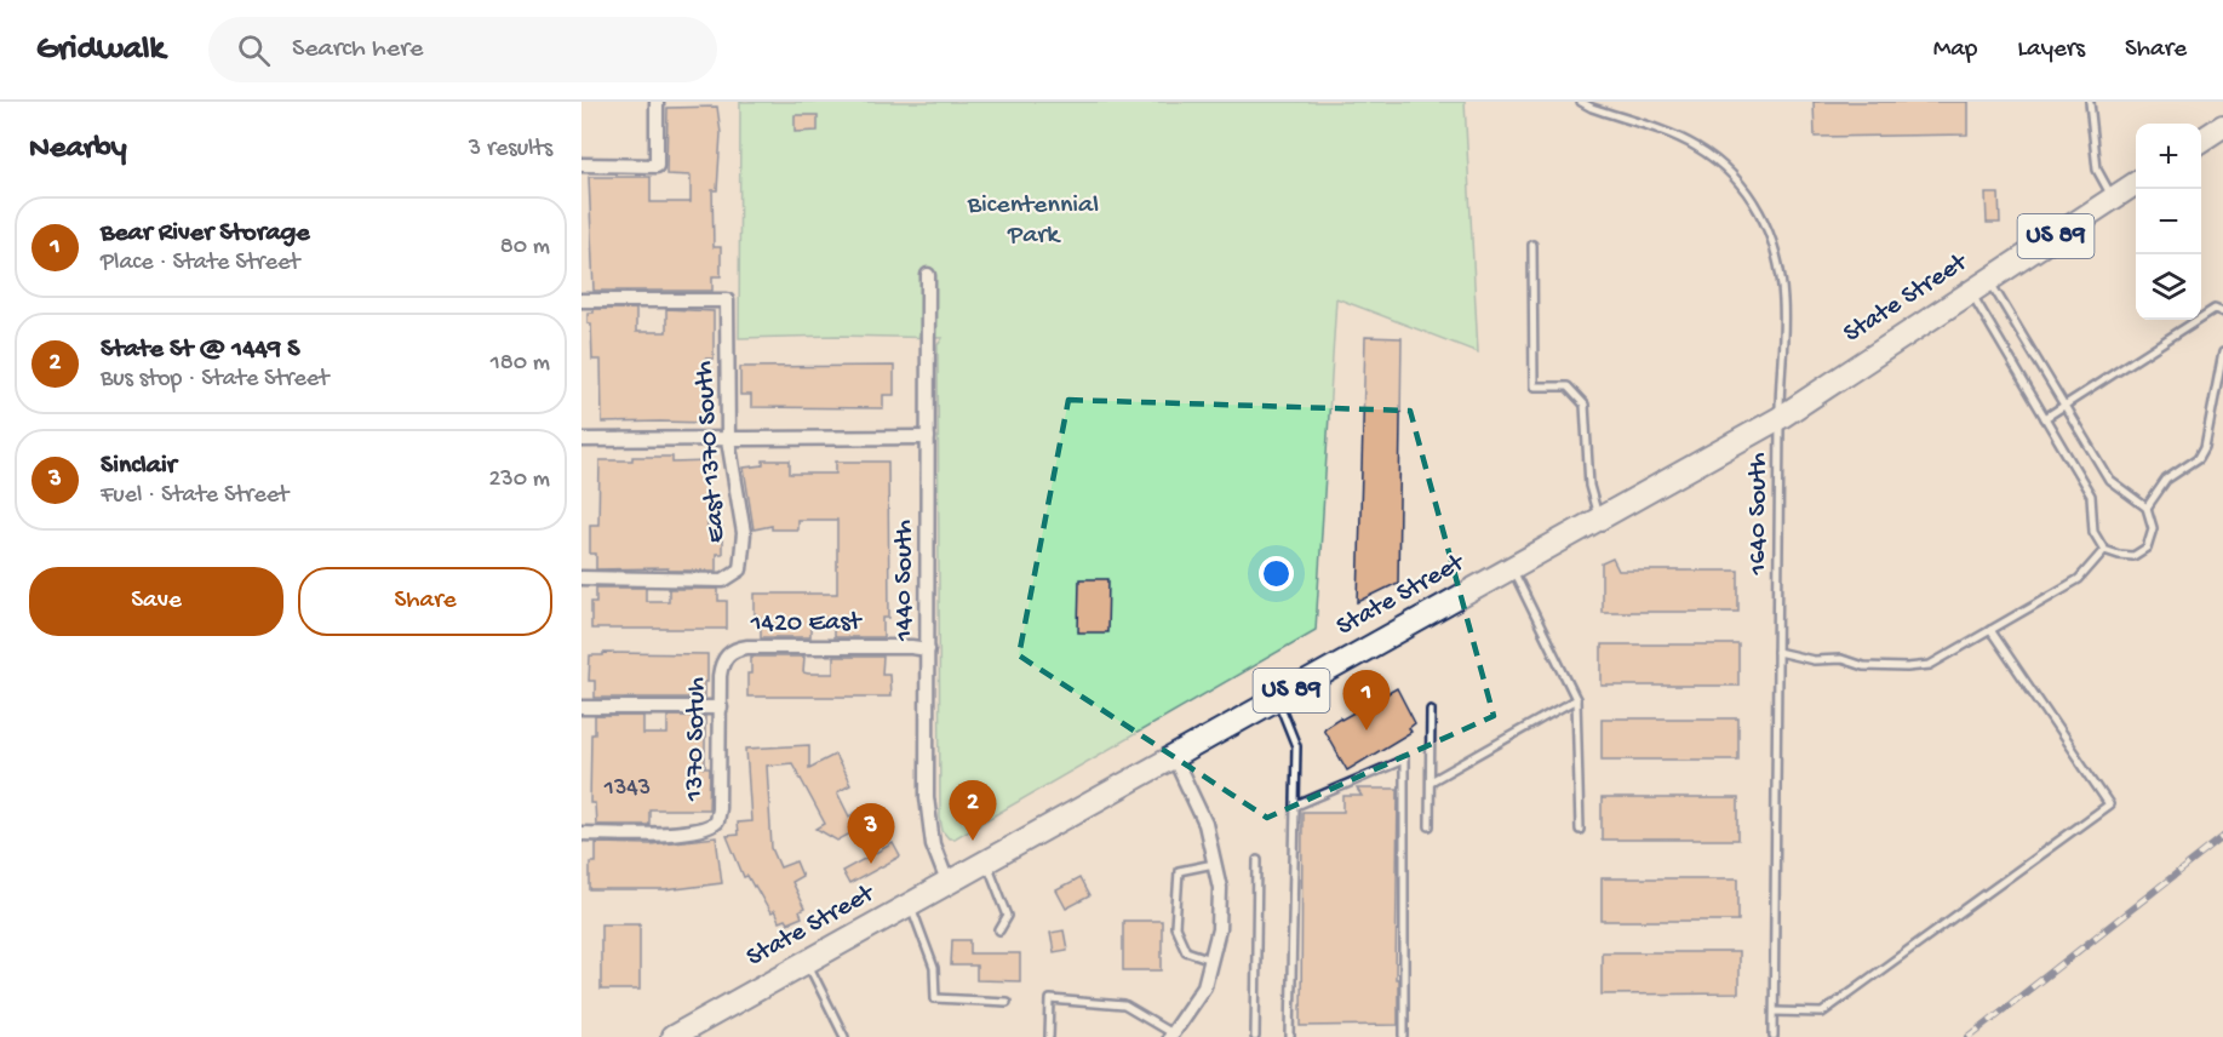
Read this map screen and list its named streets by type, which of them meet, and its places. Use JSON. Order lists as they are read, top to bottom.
{
  "streets": {
    "main road": ["US 89", "State Street"],
    "street": [
      "East 1370 South",
      "1440 South",
      "1420 East",
      "1370 Sotuh"
    ],
    "lane": ["1640 South"]
  },
  "crossings": [
    ["State Street", "1640 South"],
    ["State Street", "1440 South"],
    ["1440 South", "1420 East"],
    ["1420 East", "1370 Sotuh"]
  ],
  "parks": ["Bicentennial Park"],
  "house_numbers": ["1343"],
  "page": {
    "header": "Gridwalk",
    "search": "Search here",
    "nav": ["Map", "Layers", "Share"],
    "heading": ["Nearby", "3 results"],
    "map_buttons": ["+", "−"],
    "list": [
      {
        "mark": "1",
        "name": "Bear River Storage",
        "note": "Place · State Street",
        "value": "80 m"
      },
      {
        "mark": "2",
        "name": "State St @ 1449 S",
        "note": "Bus stop · State Street",
        "value": "180 m"
      },
      {
        "mark": "3",
        "name": "Sinclair",
        "note": "Fuel · State Street",
        "value": "230 m"
      }
    ],
    "buttons": ["Save", "Share"],
    "pins": ["1", "2", "3"]
  }
}
